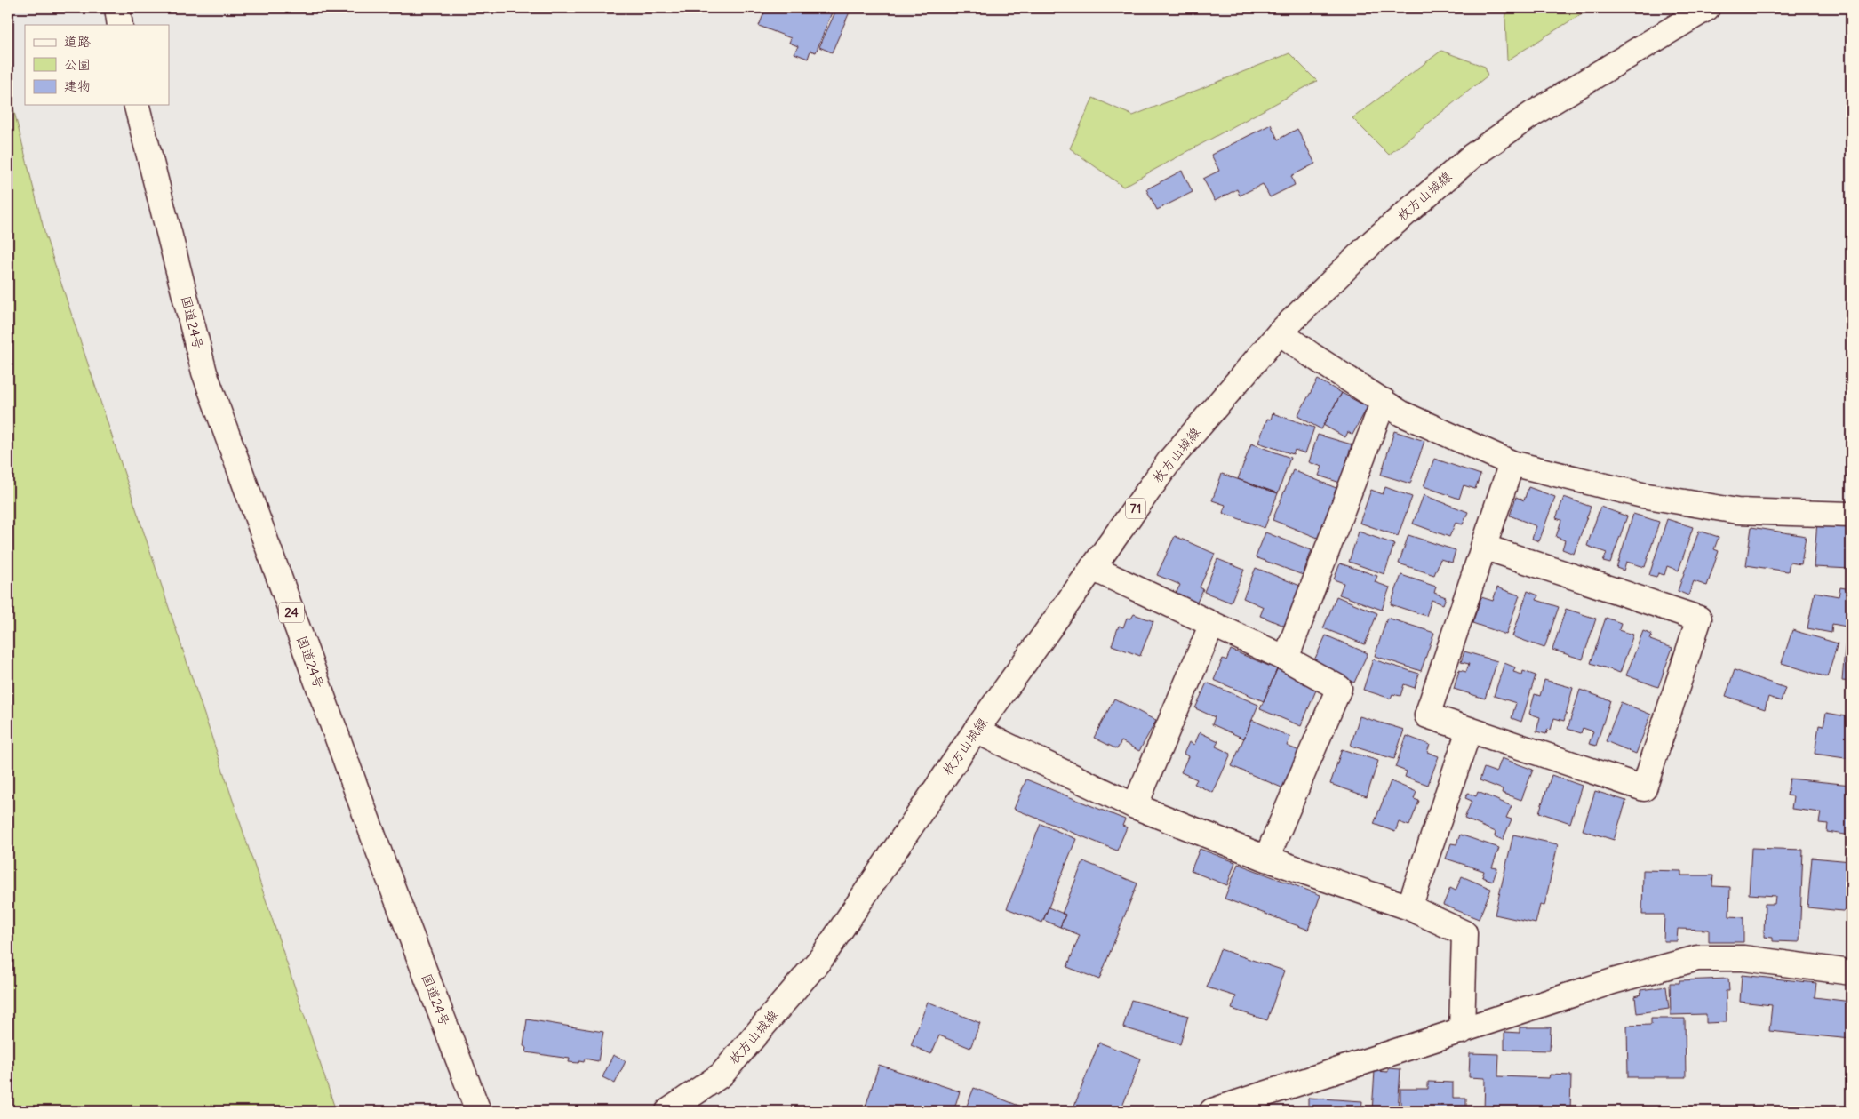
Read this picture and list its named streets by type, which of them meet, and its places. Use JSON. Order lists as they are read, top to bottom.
{
  "streets": {
    "main road": [
      "枚方山城線",
      "国道24号",
      "71",
      "24"
    ]
  },
  "legend": ["道路", "公園", "建物"]
}
